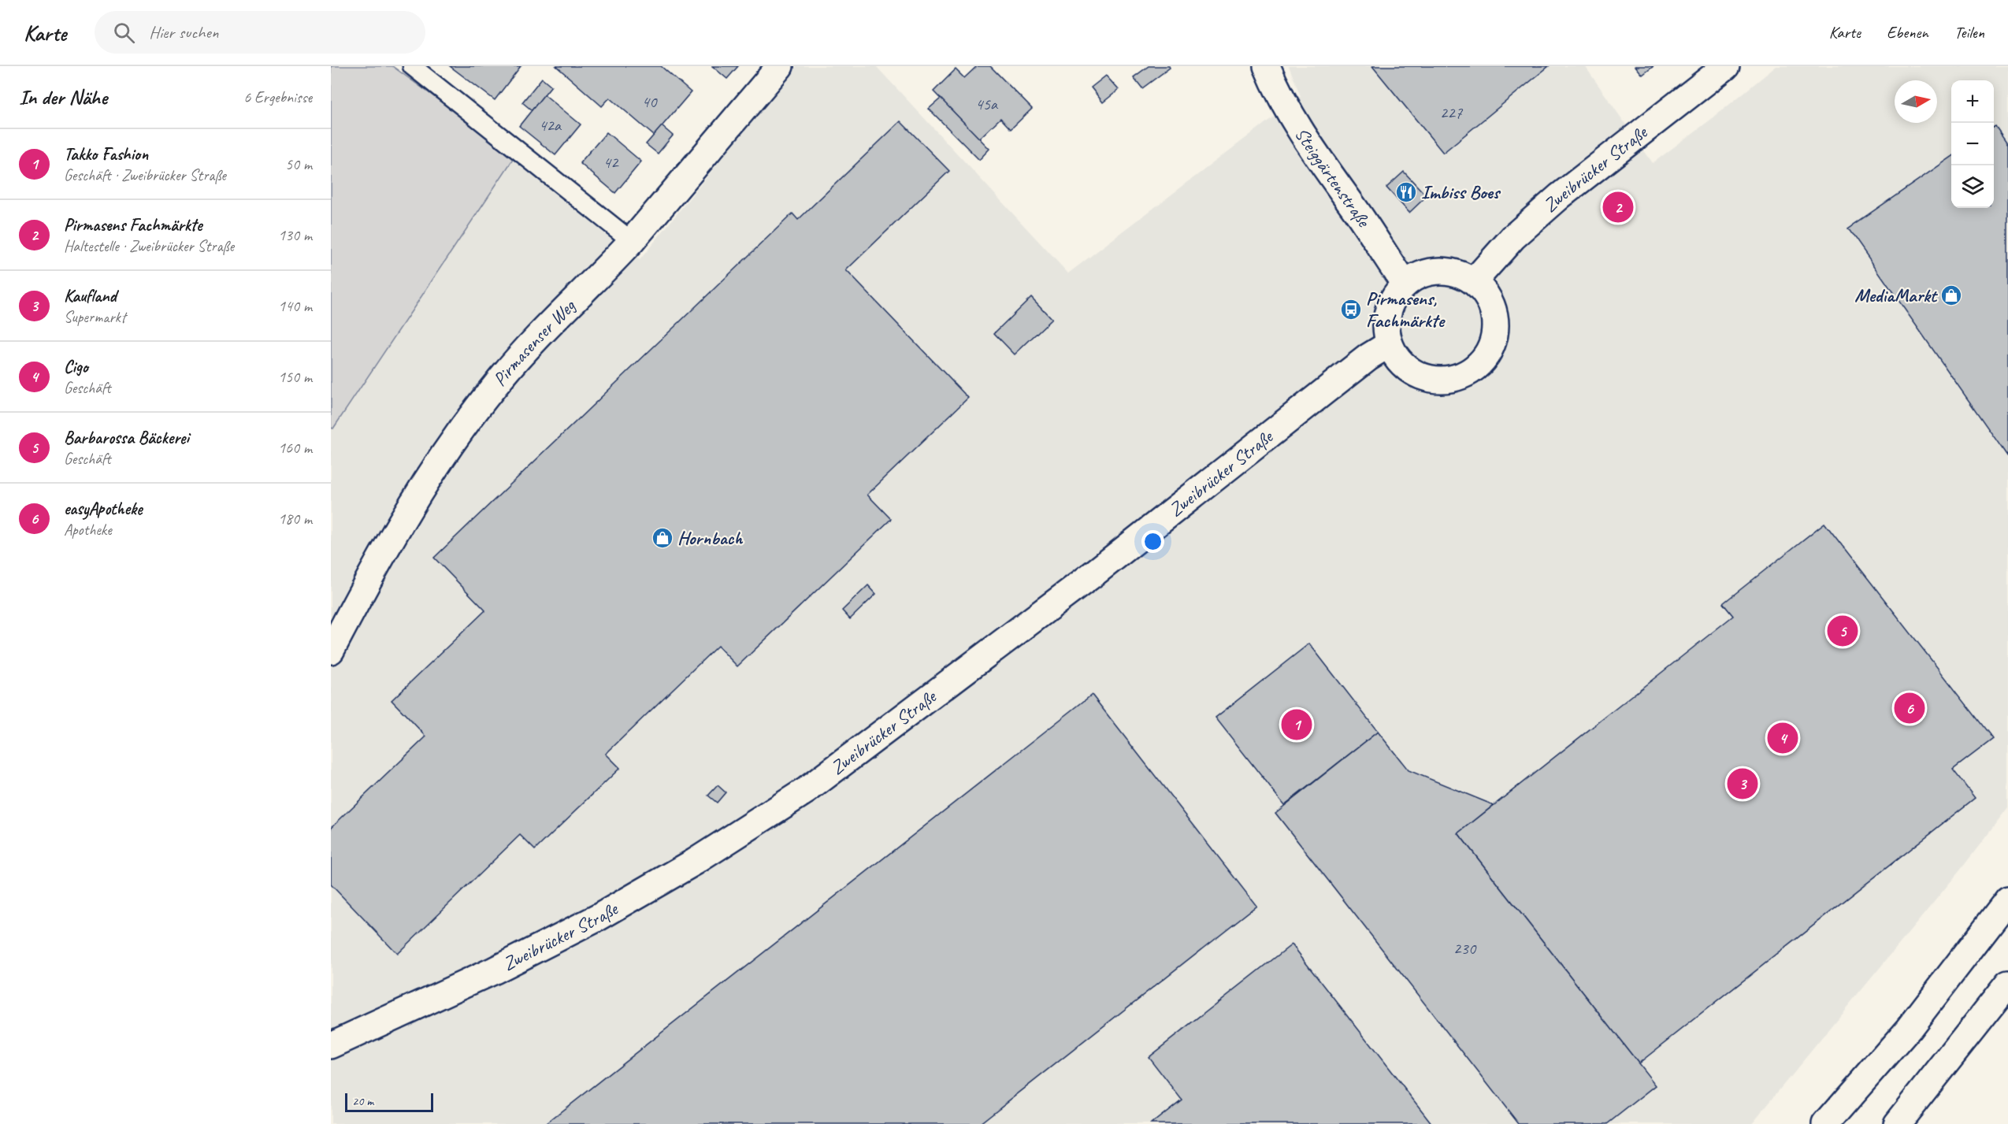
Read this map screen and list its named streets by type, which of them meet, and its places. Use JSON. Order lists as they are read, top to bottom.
{
  "streets": {
    "main road": ["Zweibrücker Straße", "Steiggärtenstraße", "Pirmasenser Weg"]
  },
  "crossings": [
    ["Zweibrücker Straße", "Steiggärtenstraße"]
  ],
  "places": {
    "restaurant": ["Imbiss Boes"],
    "shop": ["MediaMarkt", "Hornbach"],
    "bus stop": ["Pirmasens, Fachmärkte"]
  },
  "house_numbers": [
    "40",
    "45a",
    "227",
    "42a",
    "42",
    "230"
  ],
  "scale_bar": "20 m",
  "north": "right",
  "page": {
    "header": "Karte",
    "search": "Hier suchen",
    "nav": ["Karte", "Ebenen", "Teilen"],
    "heading": ["In der Nähe", "6 Ergebnisse"],
    "map_buttons": ["+", "−"],
    "list": [
      {
        "mark": "1",
        "name": "Takko Fashion",
        "note": "Geschäft · Zweibrücker Straße",
        "value": "50 m"
      },
      {
        "mark": "2",
        "name": "Pirmasens Fachmärkte",
        "note": "Haltestelle · Zweibrücker Straße",
        "value": "130 m"
      },
      {
        "mark": "3",
        "name": "Kaufland",
        "note": "Supermarkt",
        "value": "140 m"
      },
      {
        "mark": "4",
        "name": "Cigo",
        "note": "Geschäft",
        "value": "150 m"
      },
      {
        "mark": "5",
        "name": "Barbarossa Bäckerei",
        "note": "Geschäft",
        "value": "160 m"
      },
      {
        "mark": "6",
        "name": "easyApotheke",
        "note": "Apotheke",
        "value": "180 m"
      }
    ],
    "pins": [
      "2",
      "5",
      "6",
      "1",
      "4",
      "3"
    ],
    "scale": "20 m"
  }
}
